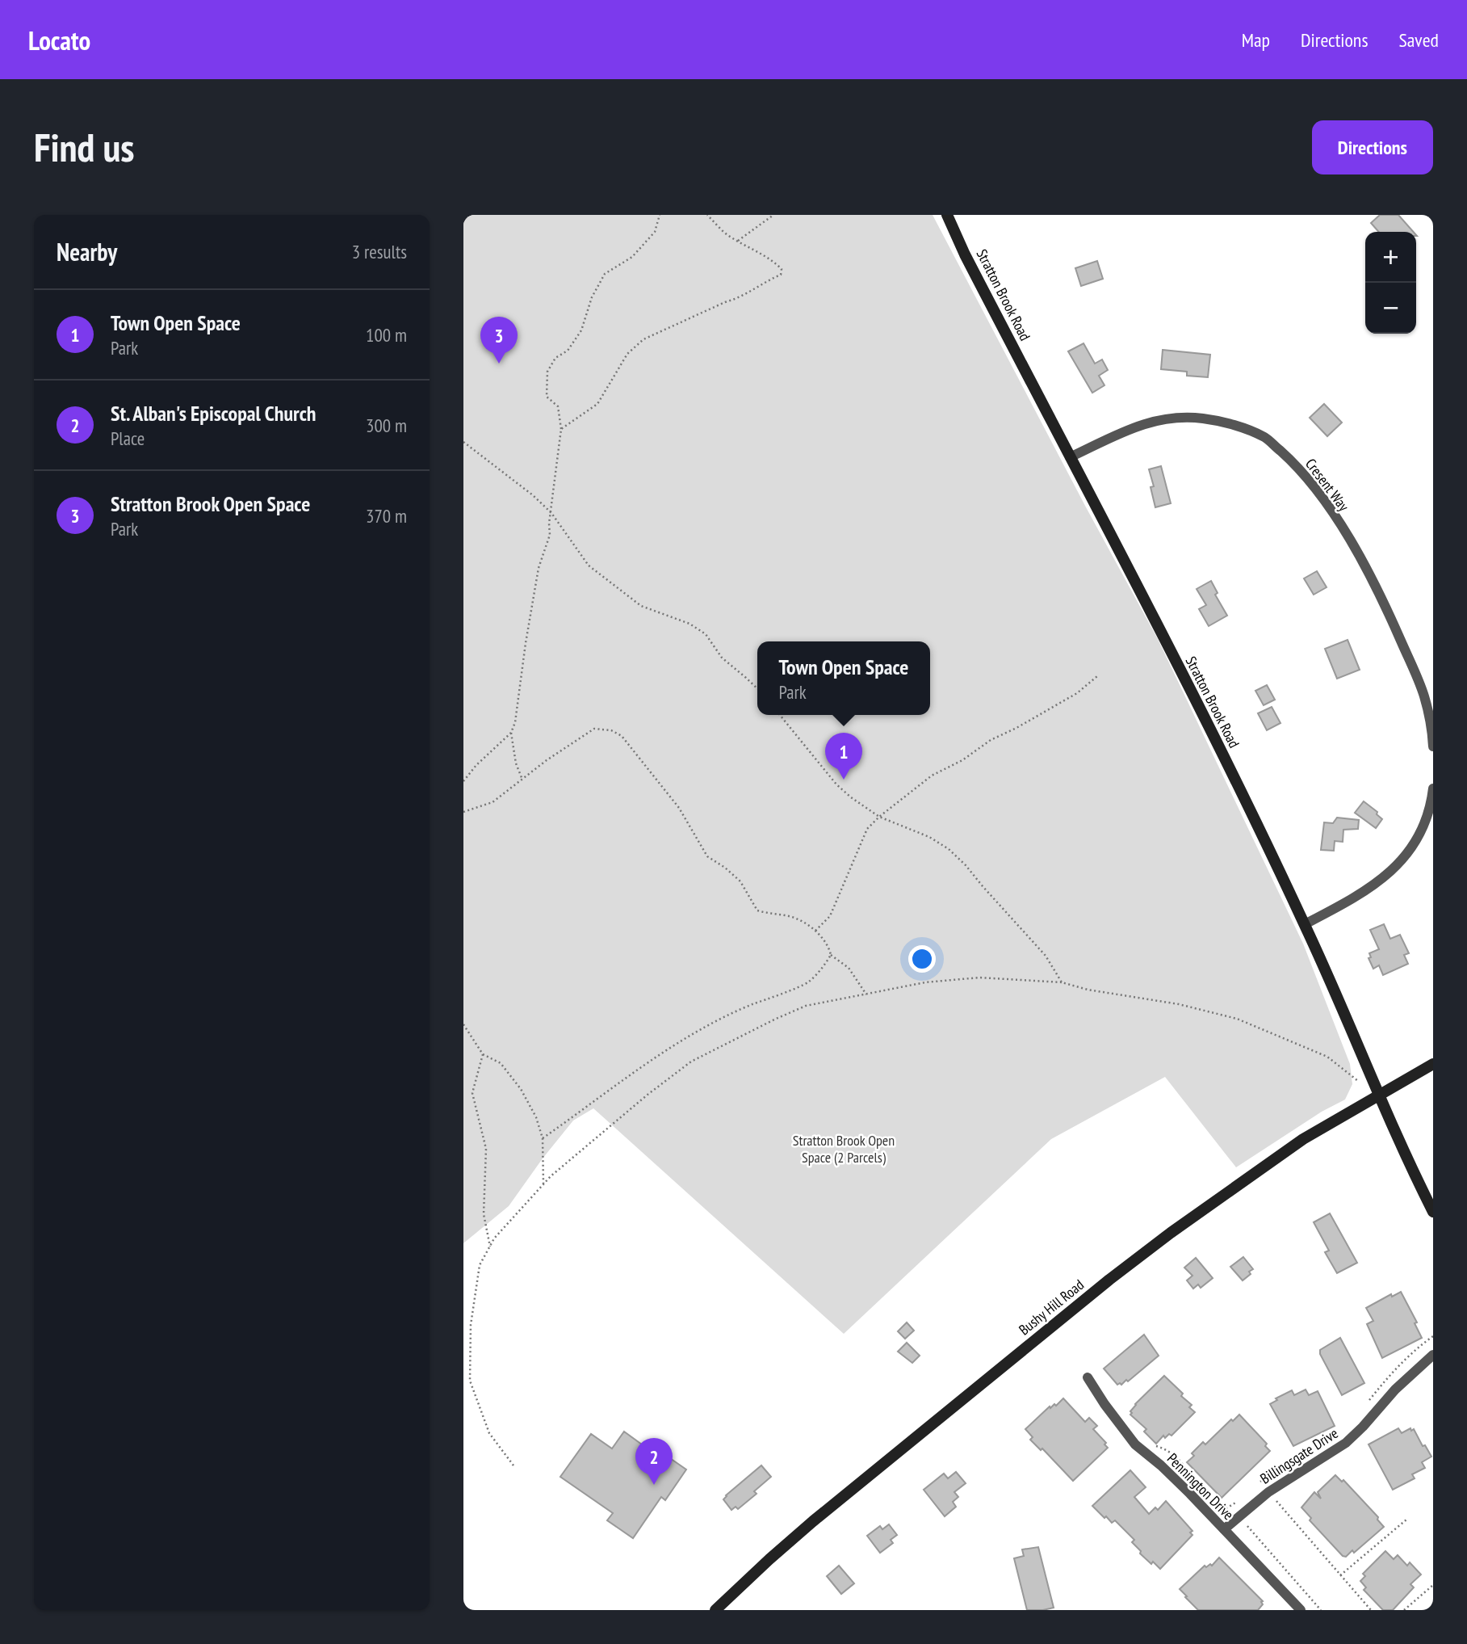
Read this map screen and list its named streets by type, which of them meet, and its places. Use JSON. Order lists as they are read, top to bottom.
{
  "streets": {
    "street": [
      "Stratton Brook Road",
      "Cresent Way",
      "Bushy Hill Road",
      "Billingsgate Drive",
      "Pennington Drive"
    ]
  },
  "crossings": [
    ["Stratton Brook Road", "Cresent Way"],
    ["Stratton Brook Road", "Bushy Hill Road"],
    ["Billingsgate Drive", "Pennington Drive"]
  ],
  "parks": ["Stratton Brook Open Space (2 Parcels)"],
  "page": {
    "header": "Locato",
    "nav": ["Map", "Directions", "Saved"],
    "buttons": "Directions",
    "title": "Find us",
    "heading": ["Nearby", "3 results"],
    "map_buttons": ["+", "−"],
    "list": [
      {
        "mark": "1",
        "name": "Town Open Space",
        "note": "Park",
        "value": "100 m"
      },
      {
        "mark": "2",
        "name": "St. Alban's Episcopal Church",
        "note": "Place",
        "value": "300 m"
      },
      {
        "mark": "3",
        "name": "Stratton Brook Open Space",
        "note": "Park",
        "value": "370 m"
      }
    ],
    "pins": ["3", "1", "2"],
    "popup": ["Town Open Space", "Park"]
  }
}
